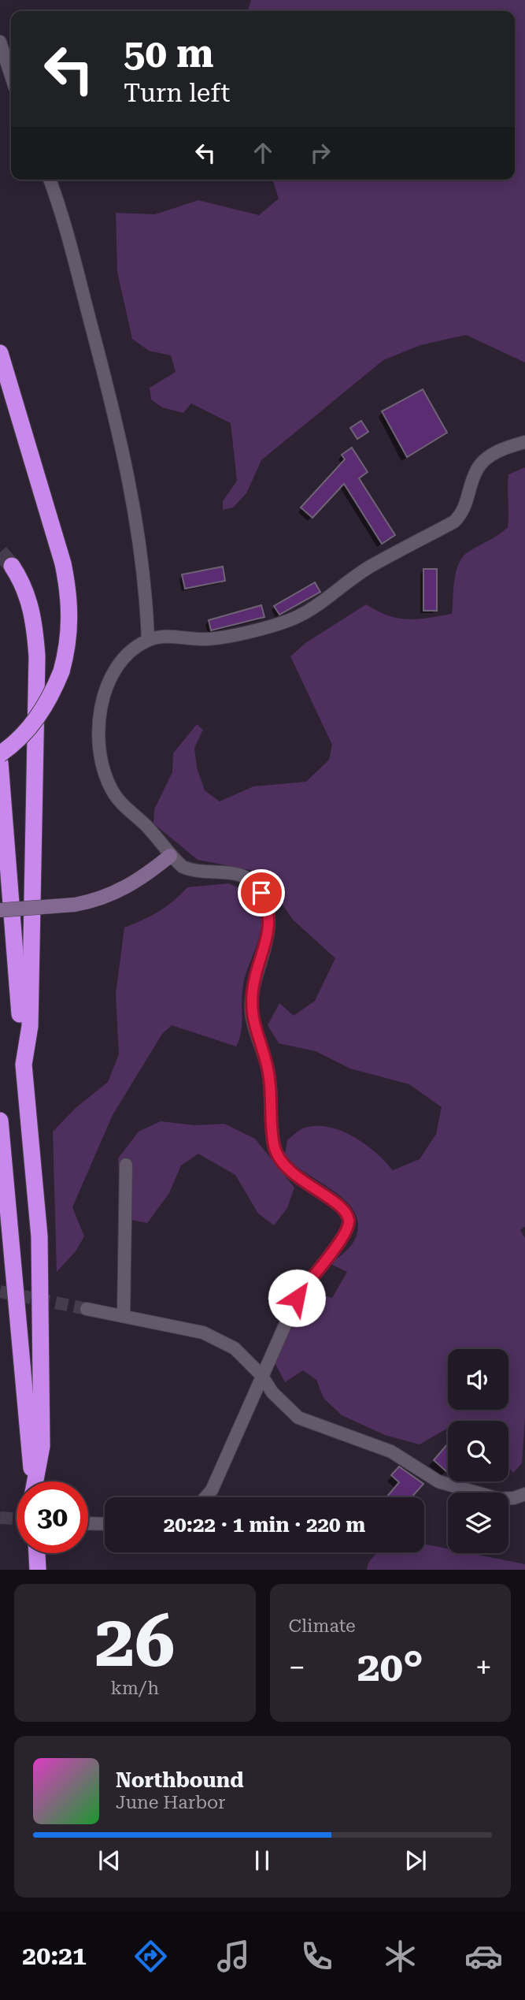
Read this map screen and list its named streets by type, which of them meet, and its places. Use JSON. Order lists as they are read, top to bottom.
{
  "page": {
    "turn": ["50 m", "Turn left"],
    "limit": "30",
    "trip": "20:22 · 1 min · 220 m",
    "tile": [
      ["26", "km/h"],
      "Climate"
    ],
    "heat": ["−", "20°", "+"],
    "song": ["Northbound", "June Harbor"],
    "tabs": "20:21"
  }
}
